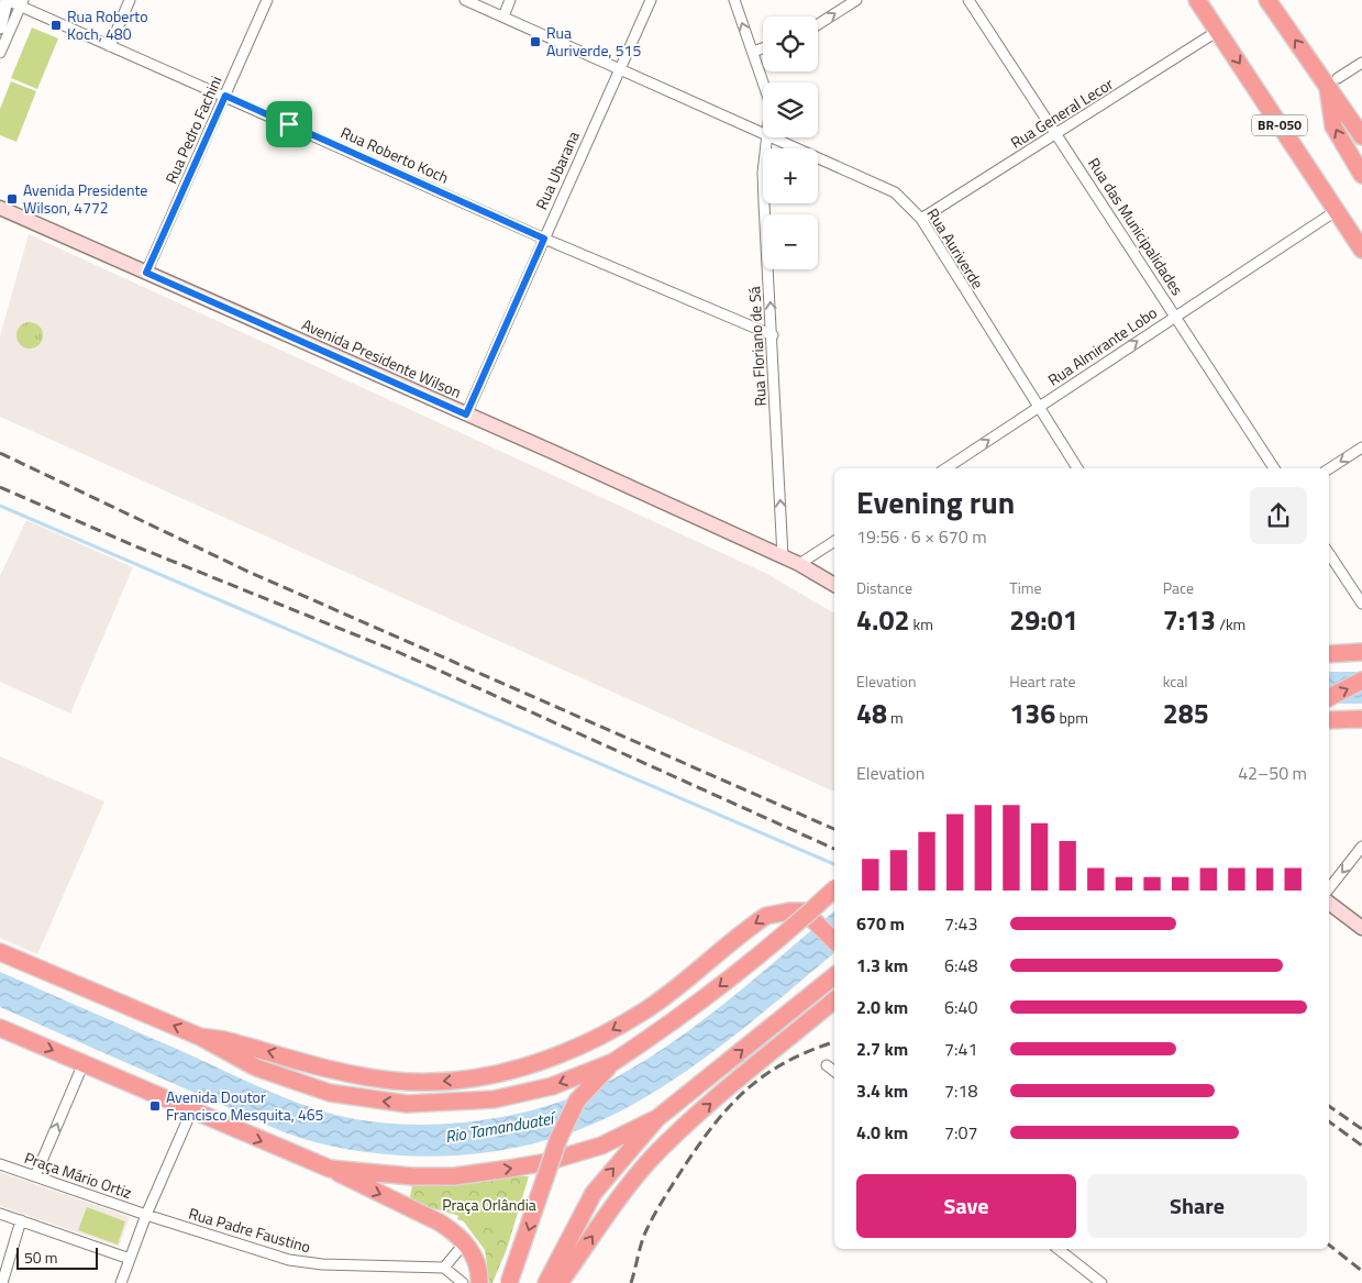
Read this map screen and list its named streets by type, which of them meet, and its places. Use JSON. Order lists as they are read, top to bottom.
{
  "streets": {
    "highway": ["BR-050"],
    "main road": ["Avenida Presidente Wilson"],
    "street": [
      "Rua General Lecor",
      "Rua Pedro Fachini",
      "Rua Roberto Koch",
      "Rua Ubarana",
      "Rua das Municipalidades",
      "Rua Auriverde",
      "Rua Floriano de Sá",
      "Rua Almirante Lobo",
      "Praça Mário Ortiz",
      "Rua Padre Faustino"
    ]
  },
  "crossings": [
    ["Rua General Lecor", "BR-050"],
    ["Rua General Lecor", "Rua das Municipalidades"],
    ["Rua General Lecor", "Rua Auriverde"],
    ["BR-050", "Rua Almirante Lobo"],
    ["Rua Pedro Fachini", "Rua Roberto Koch"],
    ["Rua Pedro Fachini", "Avenida Presidente Wilson"],
    ["Rua Roberto Koch", "Rua Ubarana"],
    ["Rua Roberto Koch", "Rua Floriano de Sá"],
    ["Rua Ubarana", "Rua Auriverde"],
    ["Rua Ubarana", "Avenida Presidente Wilson"],
    ["Rua das Municipalidades", "Rua Almirante Lobo"],
    ["Rua Auriverde", "Rua Almirante Lobo"],
    ["Rua Floriano de Sá", "Avenida Presidente Wilson"],
    ["Praça Mário Ortiz", "Rua Padre Faustino"]
  ],
  "one_way": ["Rua Floriano de Sá", "Rua Almirante Lobo"],
  "water": ["Rio Tamanduateí"],
  "parks": ["Praça Orlândia"],
  "places": {
    "transit": [
      "Rua Roberto Koch, 480",
      "Rua Auriverde, 515",
      "Avenida Presidente Wilson, 4772",
      "Avenida Doutor Francisco Mesquita, 465"
    ]
  },
  "scale_bar": "50 m",
  "page": {
    "map_buttons": ["+", "−"],
    "heading": ["Evening run", "19:56 · 6 × 670 m"],
    "stats": [
      ["Distance", "4.02 km"],
      ["Time", "29:01"],
      ["Pace", "7:13 /km"],
      ["Elevation", "48 m"],
      ["Heart rate", "136 bpm"],
      ["kcal", "285"]
    ],
    "chart": ["Elevation", "42–50 m"],
    "list": [
      {
        "name": "670 m",
        "note": "7:43"
      },
      {
        "name": "1.3 km",
        "note": "6:48"
      },
      {
        "name": "2.0 km",
        "note": "6:40"
      },
      {
        "name": "2.7 km",
        "note": "7:41"
      },
      {
        "name": "3.4 km",
        "note": "7:18"
      },
      {
        "name": "4.0 km",
        "note": "7:07"
      }
    ],
    "buttons": ["Save", "Share"],
    "scale": "50 m"
  }
}
